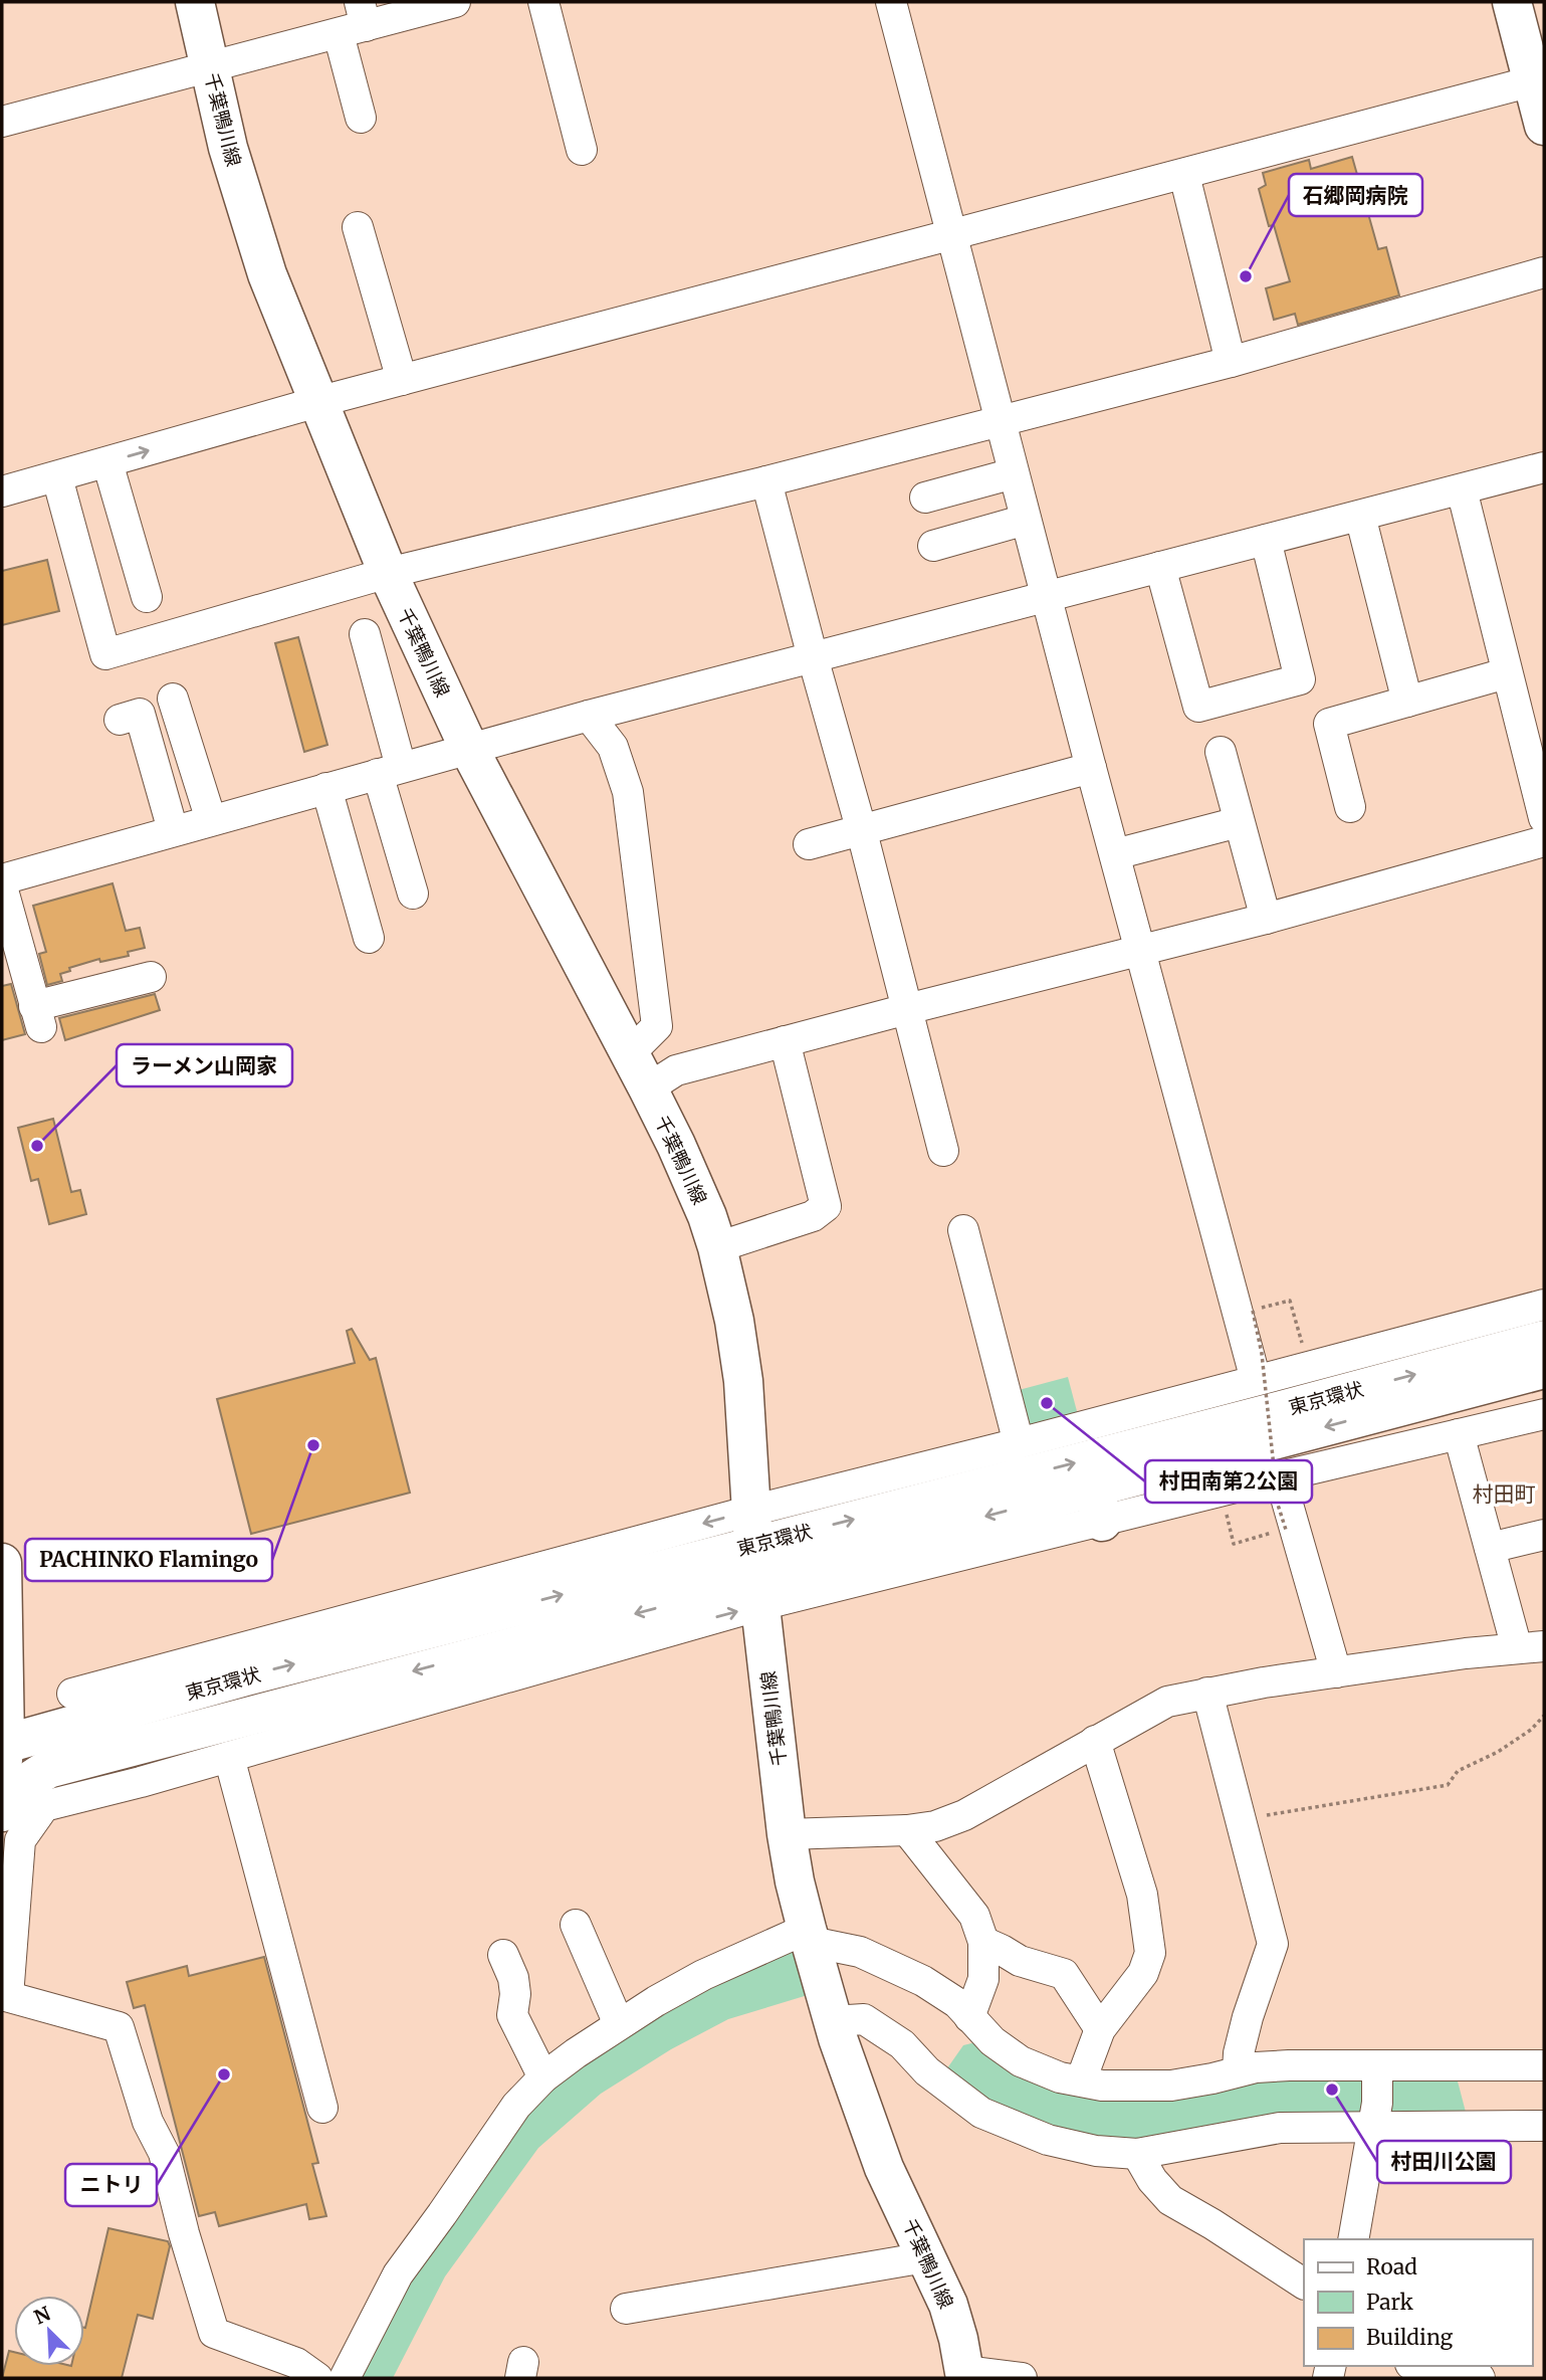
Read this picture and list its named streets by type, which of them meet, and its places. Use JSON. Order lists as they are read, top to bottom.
{
  "streets": {
    "main road": ["千葉鴨川線", "東京環状"]
  },
  "crossings": [
    ["千葉鴨川線", "東京環状"]
  ],
  "districts": ["村田町"],
  "places": [
    "石郷岡病院",
    "ラーメン山岡家",
    "村田南第2公園",
    "PACHINKO Flamingo",
    "ニトリ",
    "村田川公園"
  ],
  "legend": ["Road", "Park", "Building"],
  "north": "top left"
}
